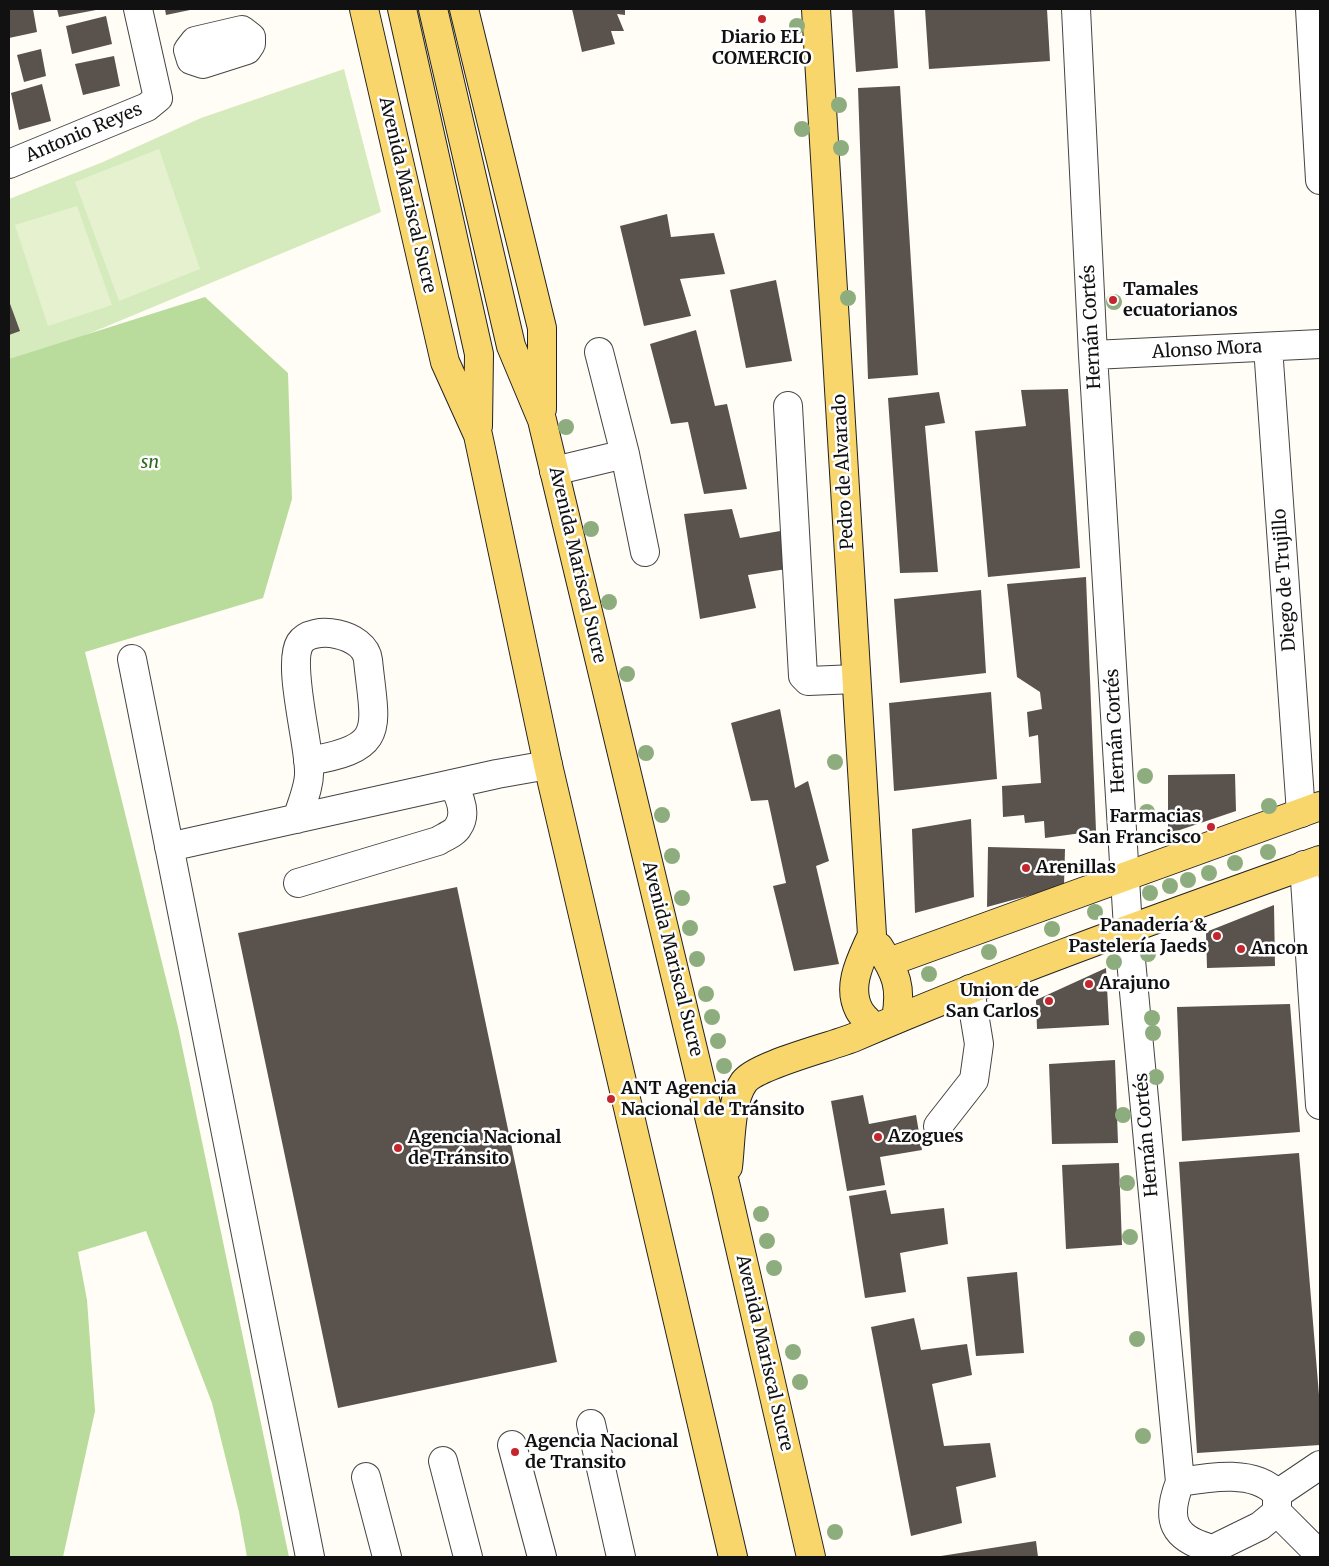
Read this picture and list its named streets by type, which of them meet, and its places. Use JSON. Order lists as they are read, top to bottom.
{
  "streets": {
    "main road": ["Avenida Mariscal Sucre", "Pedro de Alvarado"],
    "street": [
      "Antonio Reyes",
      "Hernán Cortés",
      "Alonso Mora",
      "Diego de Trujillo"
    ]
  },
  "crossings": [
    ["Hernán Cortés", "Alonso Mora"],
    ["Alonso Mora", "Diego de Trujillo"]
  ],
  "parks": ["sn"],
  "places": [
    "Diario EL COMERCIO",
    "Tamales ecuatorianos",
    "Farmacias San Francisco",
    "Arenillas",
    "Panadería & Pastelería Jaeds",
    "Ancon",
    "Arajuno",
    "Union de San Carlos",
    "ANT Agencia Nacional de Tránsito",
    "Azogues",
    "Agencia Nacional de Tránsito",
    "Agencia Nacional de Transito"
  ]
}
